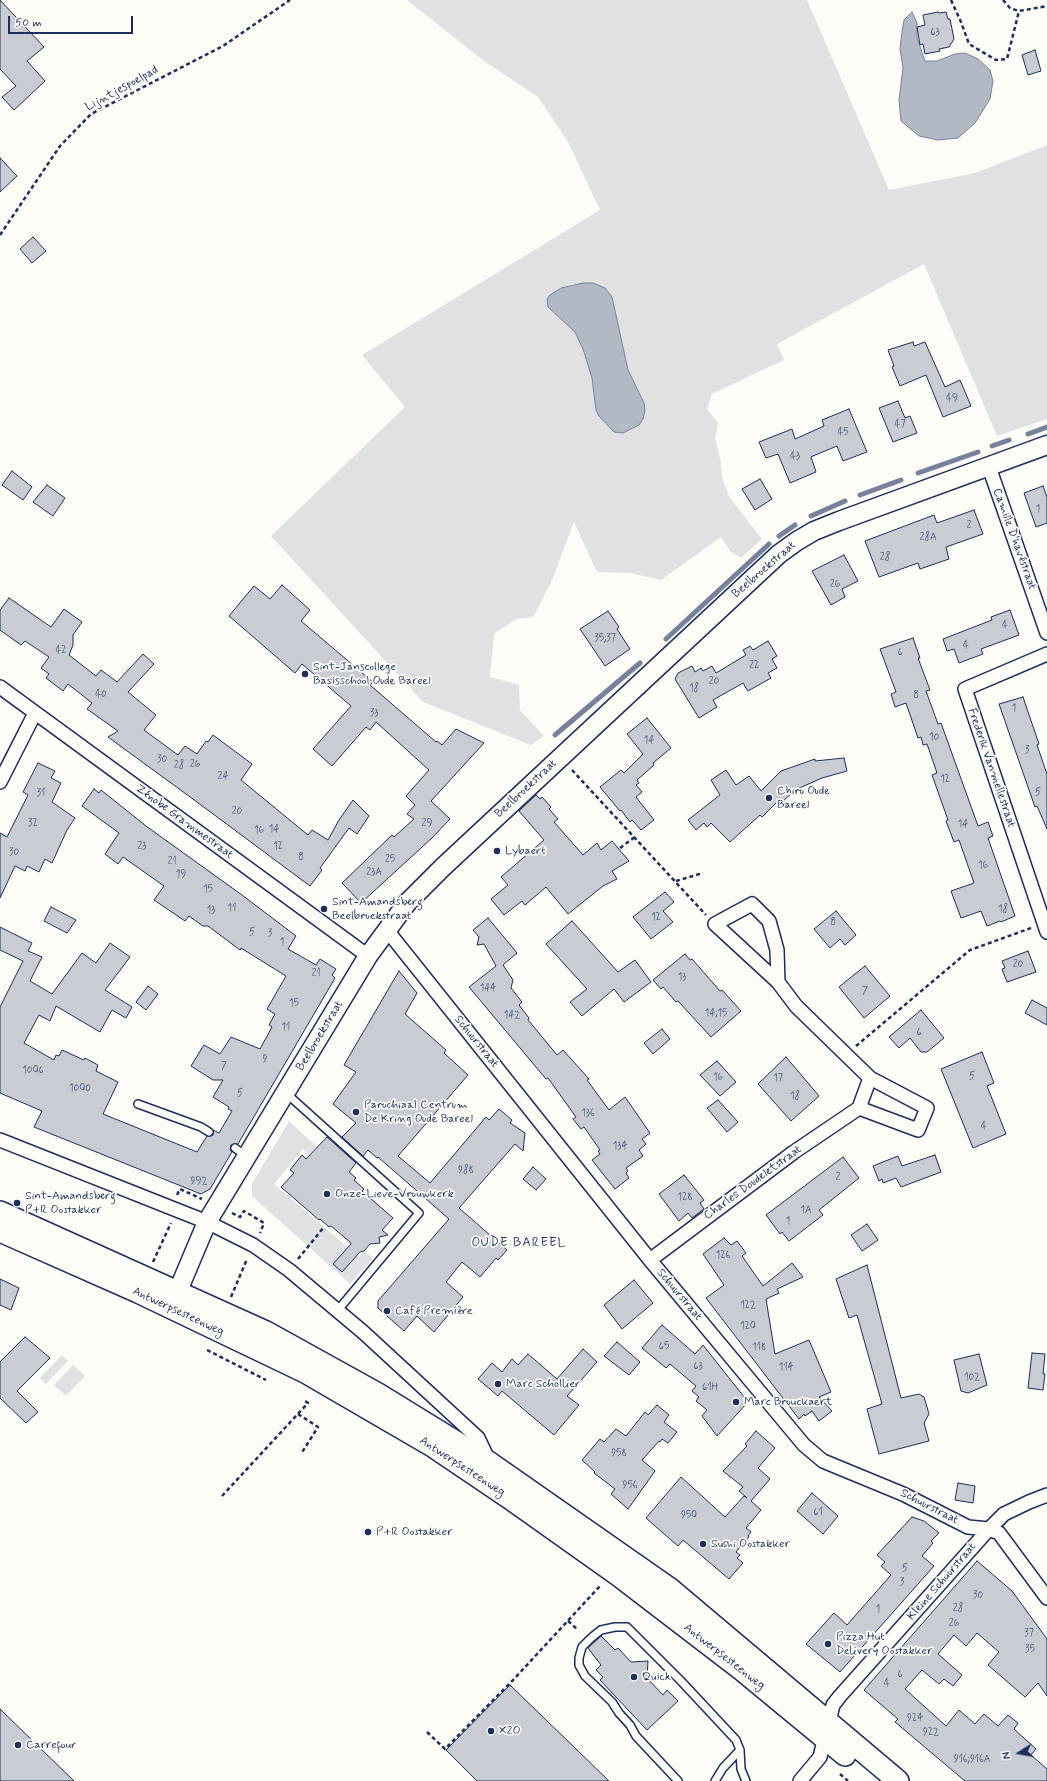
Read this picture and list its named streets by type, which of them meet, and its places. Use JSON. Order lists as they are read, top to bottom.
{
  "streets": {
    "main road": ["Antwerpsesteenweg"],
    "street": [
      "Camille D'havéstraat",
      "Beelbroekstraat",
      "Frederik Vanmellestraat",
      "Zénobe Grammestraat",
      "Schuurstraat",
      "Charles Doudeletstraat",
      "Kleine Schuurstraat"
    ],
    "path": ["Lijntjespoelpad"]
  },
  "crossings": [
    ["Camille D'havéstraat", "Beelbroekstraat"],
    ["Beelbroekstraat", "Zénobe Grammestraat"],
    ["Beelbroekstraat", "Schuurstraat"],
    ["Beelbroekstraat", "Antwerpsesteenweg"],
    ["Schuurstraat", "Charles Doudeletstraat"],
    ["Schuurstraat", "Kleine Schuurstraat"],
    ["Antwerpsesteenweg", "Kleine Schuurstraat"]
  ],
  "districts": ["OUDE BAREEL"],
  "places": [
    "Sint-Janscollege Basisschool Oude Bareel",
    "Chiro Oude Bareel",
    "Lybaert",
    "Sint-Amandsberg Beelbroekstraat",
    "Parochiaal Centrum De Kring Oude Bareel",
    "Onze-Lieve-Vrouwkerk",
    "Sint-Amandsberg P+R Oostakker",
    "Café Première",
    "Marc Schollier",
    "Marc Brouckaert",
    "P+R Oostakker",
    "Sushi Oostakker",
    "Pizza Hut Delivery Oostakker",
    "Quick",
    "X2O",
    "Carrefour"
  ],
  "house_numbers": [
    "63",
    "49",
    "47",
    "45",
    "43",
    "1",
    "2",
    "28A",
    "28",
    "26",
    "4",
    "35;37",
    "4",
    "42",
    "6",
    "22",
    "20",
    "18",
    "40",
    "8",
    "1",
    "33",
    "10",
    "14",
    "3",
    "30",
    "26",
    "28",
    "24",
    "12",
    "5",
    "31",
    "20",
    "32",
    "29",
    "14",
    "14",
    "16",
    "23",
    "12",
    "30",
    "8",
    "25",
    "21",
    "16",
    "23A",
    "19",
    "15",
    "11",
    "18",
    "13",
    "12",
    "8",
    "5",
    "3",
    "1",
    "20",
    "21",
    "13",
    "144",
    "7",
    "15",
    "14;15",
    "142",
    "11",
    "6",
    "9",
    "7",
    "1006",
    "5",
    "16",
    "17",
    "1000",
    "5",
    "18",
    "136",
    "4",
    "134",
    "988",
    "2",
    "992",
    "128",
    "1A",
    "1",
    "126",
    "122",
    "120",
    "65",
    "118",
    "63",
    "114",
    "102",
    "61H",
    "958",
    "956",
    "61",
    "950",
    "5",
    "3",
    "30",
    "28",
    "1",
    "26",
    "37",
    "35",
    "6",
    "4",
    "924",
    "922",
    "916;916A"
  ],
  "scale_bar": "50 m",
  "north": "left"
}
